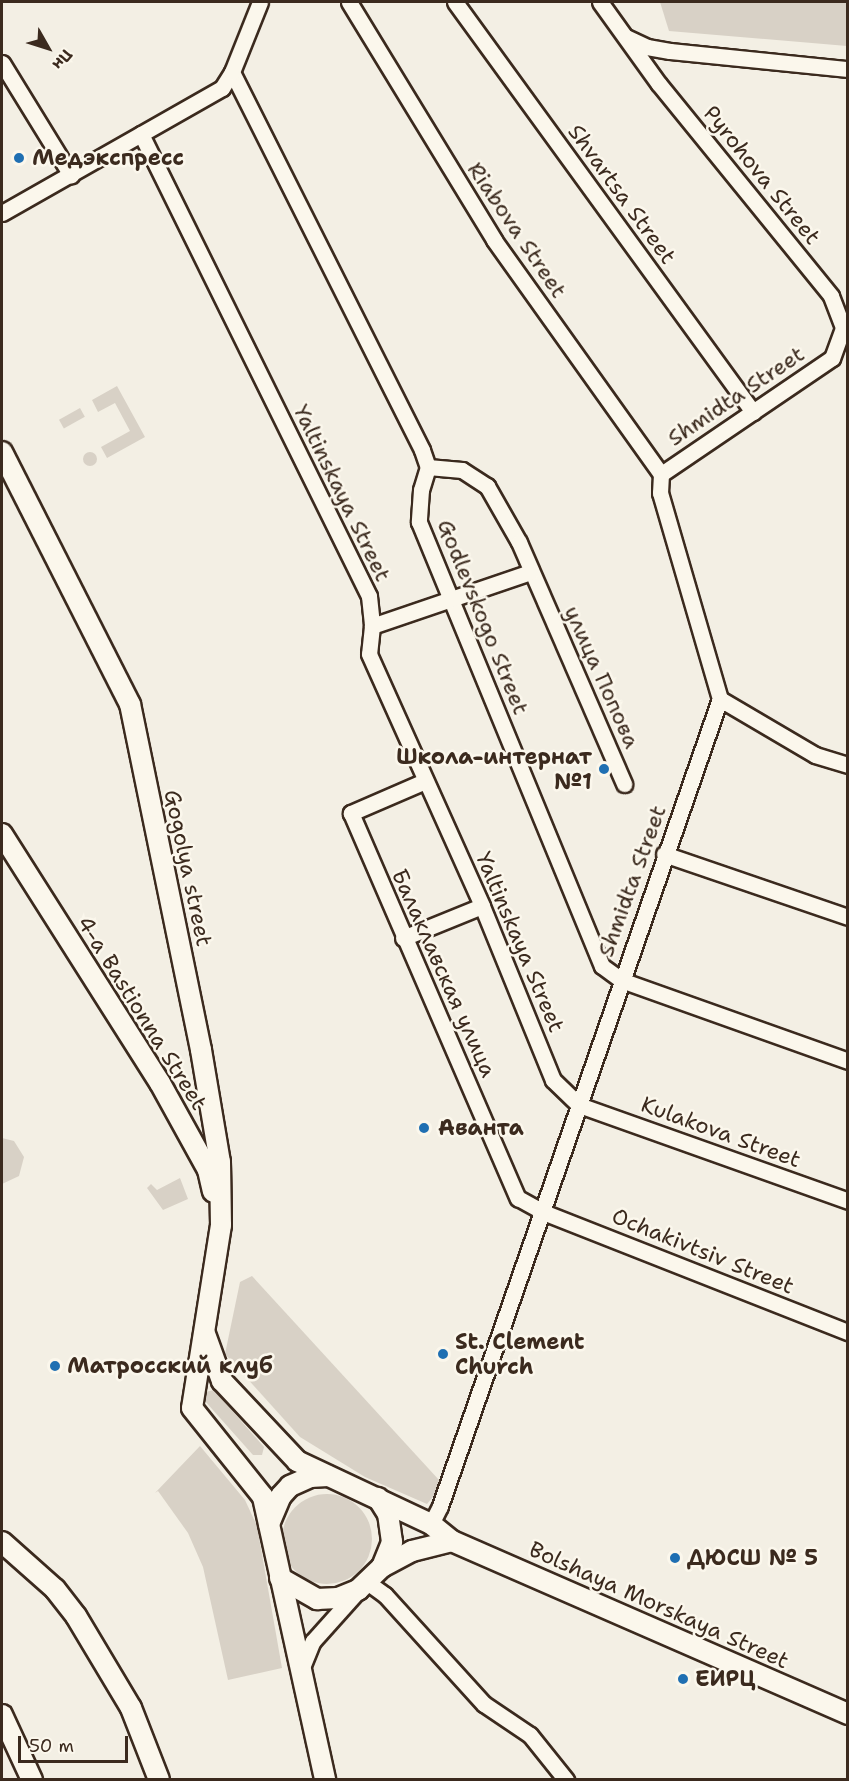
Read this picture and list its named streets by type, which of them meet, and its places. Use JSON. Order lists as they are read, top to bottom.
{
  "streets": {
    "main road": ["Gogolya street", "4-a Bastionna Street", "Bolshaya Morskaya Street"],
    "street": [
      "Pyrohova Street",
      "Shvartsa Street",
      "Riabova Street",
      "Shmidta Street",
      "Yaltinskaya Street",
      "Godlevskogo Street",
      "Балаклавская улица",
      "Kulakova Street",
      "Ochakivtsiv Street"
    ]
  },
  "crossings": [
    ["Pyrohova Street", "Shmidta Street"],
    ["Shvartsa Street", "Shmidta Street"],
    ["Riabova Street", "Shmidta Street"],
    ["Shmidta Street", "Yaltinskaya Street"],
    ["Shmidta Street", "Godlevskogo Street"],
    ["Shmidta Street", "Балаклавская улица"],
    ["Shmidta Street", "Kulakova Street"],
    ["Shmidta Street", "Ochakivtsiv Street"],
    ["Shmidta Street", "Bolshaya Morskaya Street"],
    ["Yaltinskaya Street", "Балаклавская улица"],
    ["Yaltinskaya Street", "Kulakova Street"],
    ["Gogolya street", "4-a Bastionna Street"],
    ["Gogolya street", "Bolshaya Morskaya Street"],
    ["Балаклавская улица", "Ochakivtsiv Street"]
  ],
  "places": [
    "Медэкспресс",
    "Школа-интернат №1",
    "Аванта",
    "St. Clement Church",
    "Матросский клуб",
    "ДЮСШ № 5",
    "ЕИРЦ"
  ],
  "scale_bar": "50 m",
  "north": "bottom right"
}
